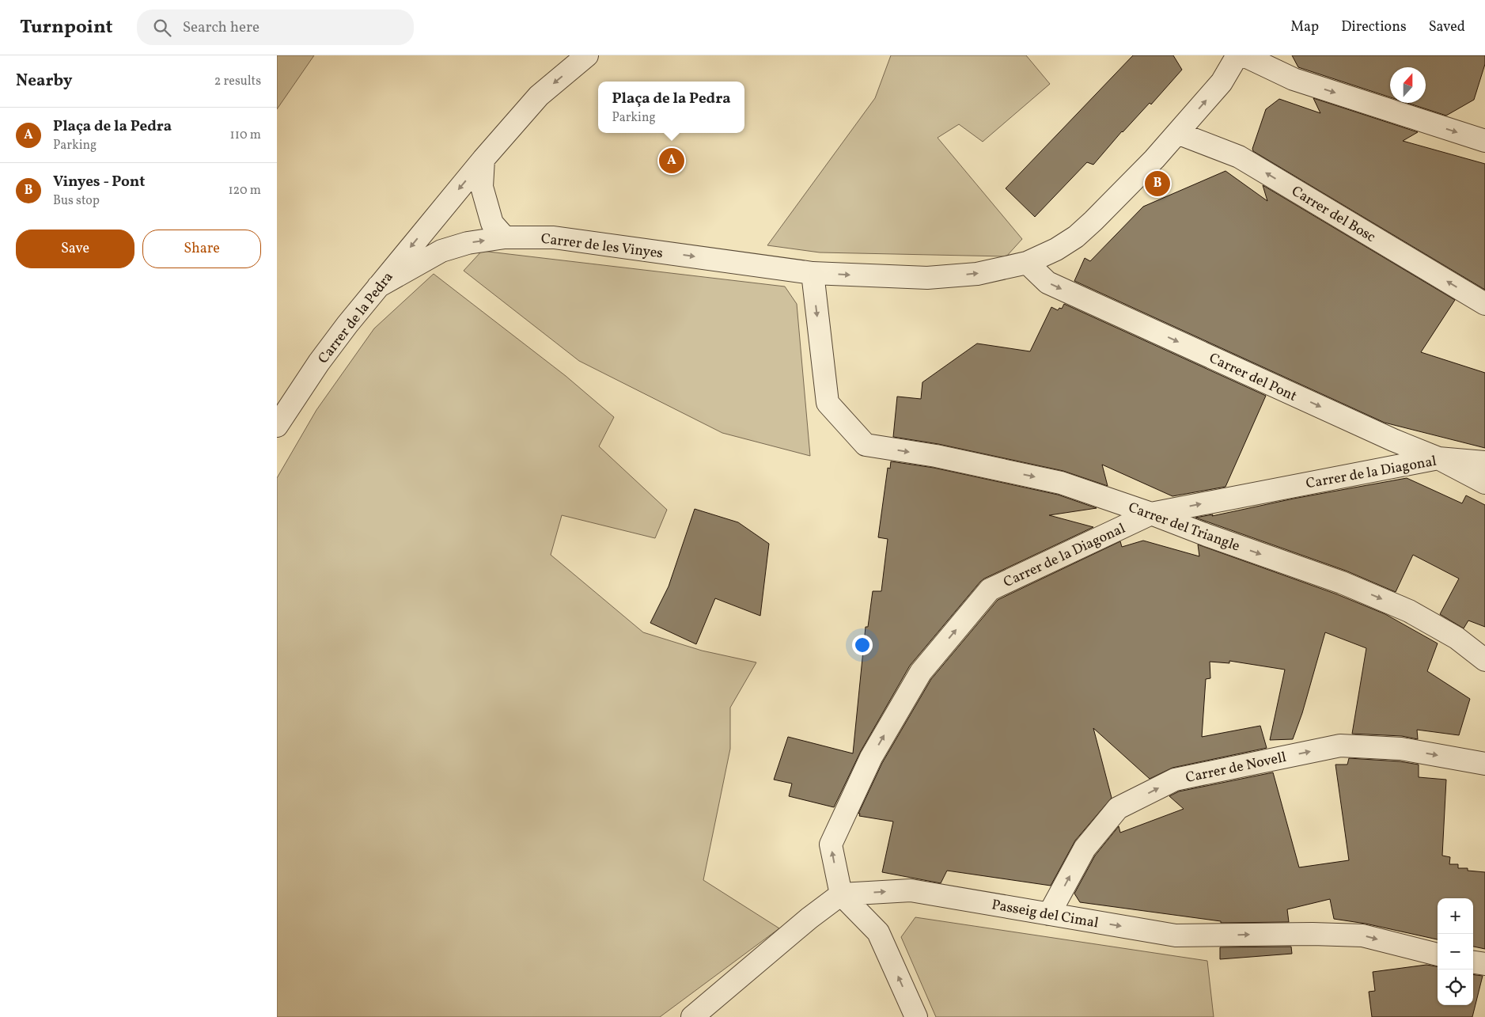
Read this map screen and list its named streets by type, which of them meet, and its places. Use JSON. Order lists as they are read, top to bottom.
{
  "streets": {
    "street": [
      "Carrer del Bosc",
      "Carrer de les Vinyes",
      "Carrer de la Pedra",
      "Carrer del Pont",
      "Carrer de la Diagonal",
      "Carrer del Triangle",
      "Carrer de Novell",
      "Passeig del Cimal"
    ]
  },
  "crossings": [
    ["Carrer del Bosc", "Carrer de les Vinyes"],
    ["Carrer de les Vinyes", "Carrer de la Pedra"],
    ["Carrer de les Vinyes", "Carrer del Pont"],
    ["Carrer de les Vinyes", "Carrer del Triangle"],
    ["Carrer del Pont", "Carrer de la Diagonal"],
    ["Carrer de la Diagonal", "Carrer del Triangle"],
    ["Carrer de la Diagonal", "Passeig del Cimal"],
    ["Carrer de Novell", "Passeig del Cimal"]
  ],
  "one_way": [
    "Carrer de les Vinyes",
    "Carrer de la Pedra",
    "Carrer del Pont",
    "Carrer de la Diagonal",
    "Carrer del Triangle",
    "Carrer de Novell",
    "Passeig del Cimal"
  ],
  "north": "top",
  "page": {
    "header": "Turnpoint",
    "search": "Search here",
    "nav": ["Map", "Directions", "Saved"],
    "heading": ["Nearby", "2 results"],
    "popup": ["Plaça de la Pedra", "Parking"],
    "list": [
      {
        "mark": "A",
        "name": "Plaça de la Pedra",
        "note": "Parking",
        "value": "110 m"
      },
      {
        "mark": "B",
        "name": "Vinyes - Pont",
        "note": "Bus stop",
        "value": "120 m"
      }
    ],
    "pins": ["A", "B"],
    "buttons": ["Save", "Share"],
    "map_buttons": ["+", "−"]
  }
}
